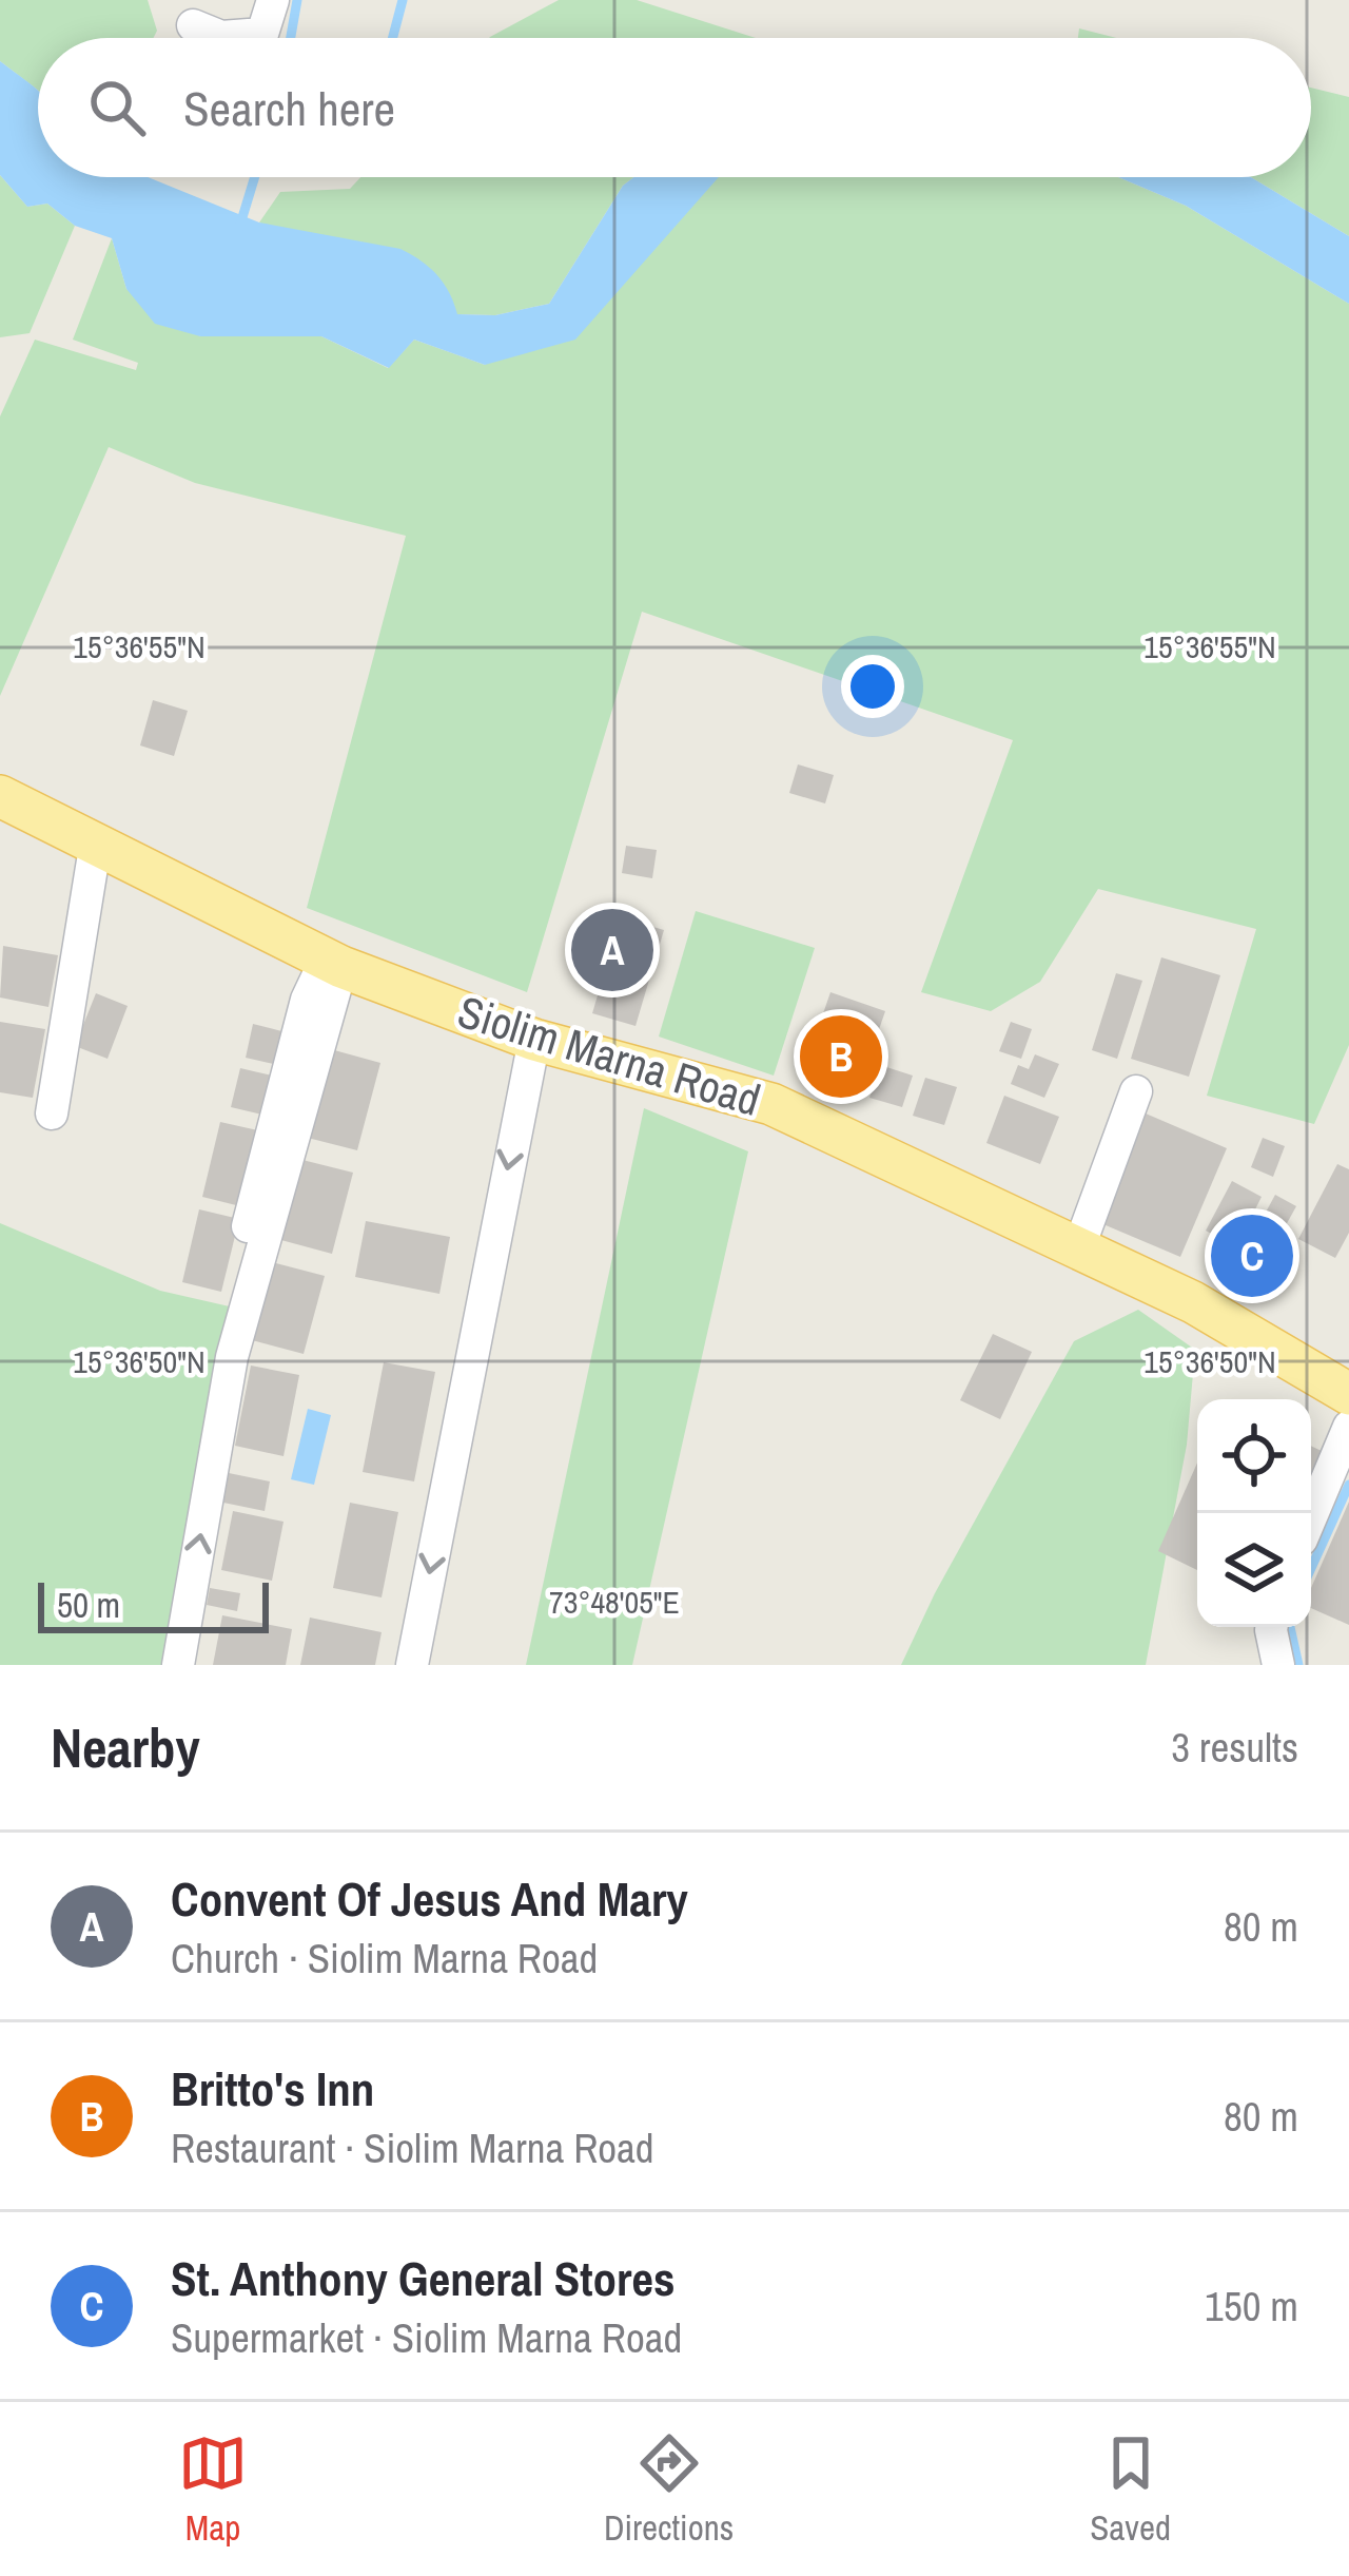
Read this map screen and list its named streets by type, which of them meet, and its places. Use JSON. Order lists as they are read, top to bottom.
{
  "streets": {
    "main road": ["Siolim Marna Road"]
  },
  "scale_bar": "50 m",
  "page": {
    "search": "Search here",
    "pins": ["A", "B", "C"],
    "scale": "50 m",
    "heading": ["Nearby", "3 results"],
    "list": [
      {
        "mark": "A",
        "name": "Convent Of Jesus And Mary",
        "note": "Church · Siolim Marna Road",
        "value": "80 m"
      },
      {
        "mark": "B",
        "name": "Britto's Inn",
        "note": "Restaurant · Siolim Marna Road",
        "value": "80 m"
      },
      {
        "mark": "C",
        "name": "St. Anthony General Stores",
        "note": "Supermarket · Siolim Marna Road",
        "value": "150 m"
      }
    ],
    "nav": ["Map", "Directions", "Saved"]
  },
  "coordinates": ["15°36'55\"N", "15°36'50\"N", "73°48'05\"E"]
}
